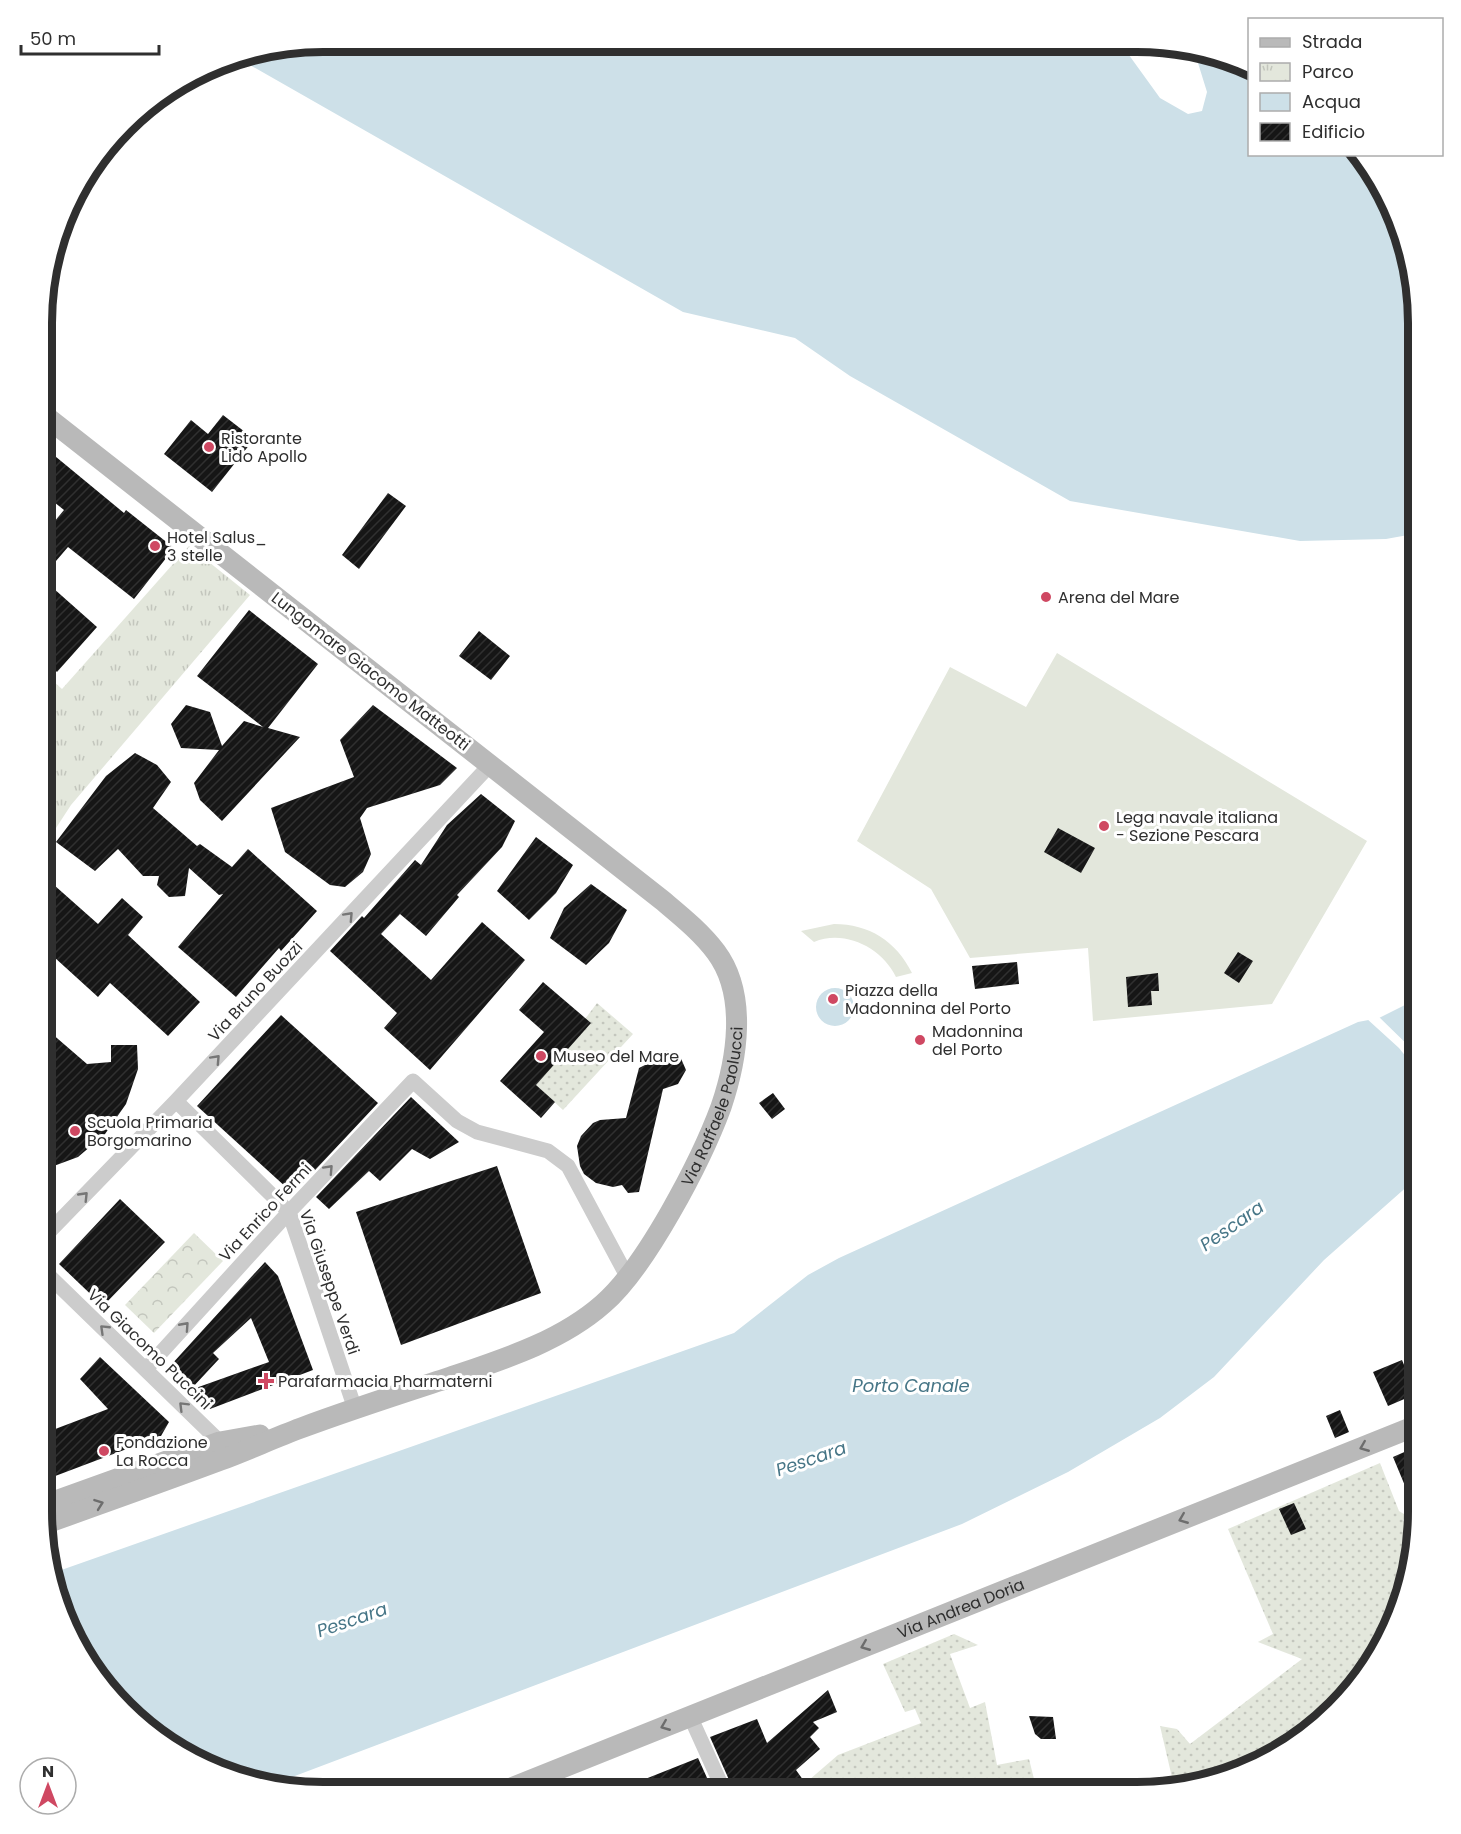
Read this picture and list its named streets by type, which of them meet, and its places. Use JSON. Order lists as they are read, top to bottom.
{
  "streets": {
    "street": [
      "Lungomare Giacomo Matteotti",
      "Via Bruno Buozzi",
      "Via Raffaele Paolucci",
      "Via Enrico Fermi",
      "Via Giuseppe Verdi",
      "Via Giacomo Puccini",
      "Via Andrea Doria"
    ]
  },
  "crossings": [
    ["Lungomare Giacomo Matteotti", "Via Bruno Buozzi"],
    ["Lungomare Giacomo Matteotti", "Via Raffaele Paolucci"],
    ["Via Bruno Buozzi", "Via Giuseppe Verdi"],
    ["Via Raffaele Paolucci", "Via Enrico Fermi"],
    ["Via Raffaele Paolucci", "Via Giuseppe Verdi"],
    ["Via Raffaele Paolucci", "Via Giacomo Puccini"],
    ["Via Enrico Fermi", "Via Giuseppe Verdi"],
    ["Via Enrico Fermi", "Via Giacomo Puccini"]
  ],
  "one_way": ["Via Bruno Buozzi", "Via Giacomo Puccini", "Via Andrea Doria"],
  "water": ["Pescara", "Porto Canale"],
  "places": {
    "other": [
      "Ristorante Lido Apollo",
      "Hotel Salus_ 3 stelle",
      "Arena del Mare",
      "Lega navale italiana - Sezione Pescara",
      "Piazza della Madonnina del Porto",
      "Madonnina del Porto",
      "Museo del Mare",
      "Scuola Primaria Borgomarino",
      "Fondazione La Rocca"
    ],
    "health": ["Parafarmacia Pharmaterni"]
  },
  "legend": [
    "Strada",
    "Parco",
    "Acqua",
    "Edificio"
  ],
  "scale_bar": "50 m",
  "north": "top"
}
